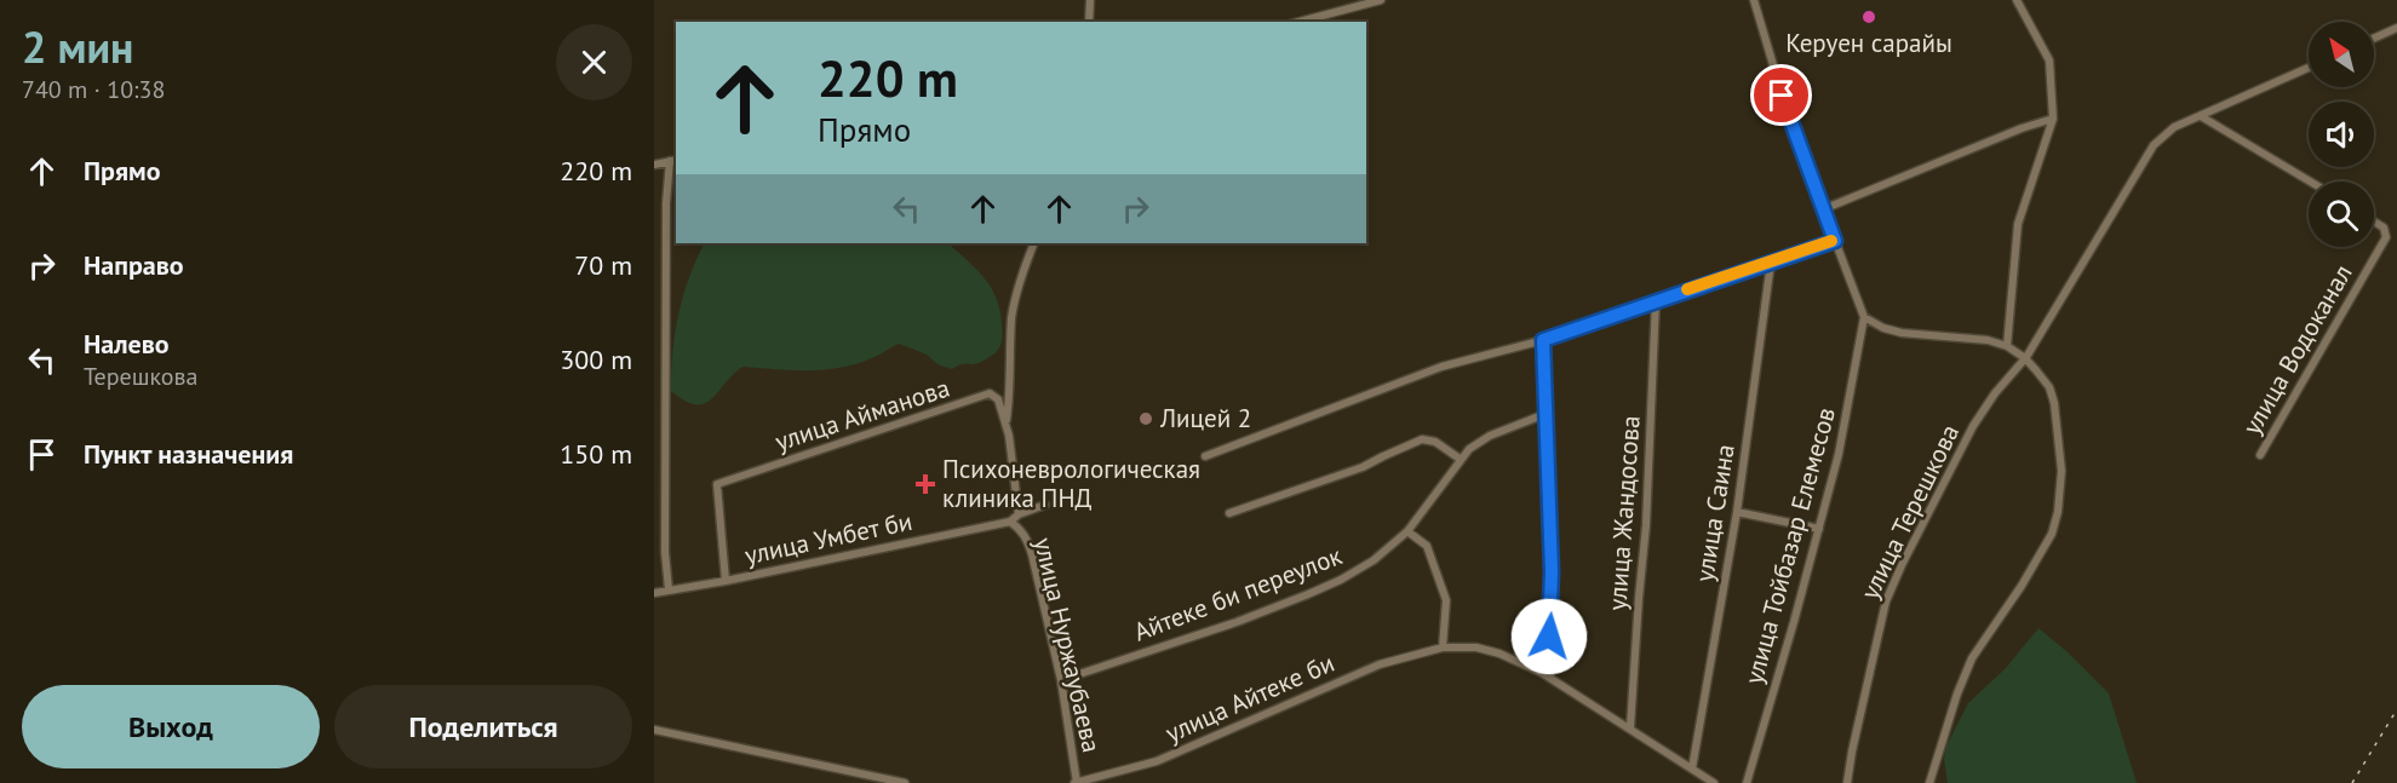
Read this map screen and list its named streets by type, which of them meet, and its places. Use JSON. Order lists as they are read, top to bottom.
{
  "streets": {
    "street": [
      "улица Водоканал",
      "улица Айманова",
      "улица Терешкова",
      "улица Жандосова",
      "улица Саина",
      "улица Умбет би",
      "улица Тойбазар Елемесов",
      "Айтеке би переулок",
      "улица Нуржаубаева",
      "улица Айтеке би"
    ]
  },
  "crossings": [
    ["улица Айманова", "улица Умбет би"],
    ["улица Жандосова", "улица Айтеке би"],
    ["улица Саина", "улица Айтеке би"],
    ["улица Умбет би", "улица Нуржаубаева"],
    ["Айтеке би переулок", "улица Нуржаубаева"],
    ["улица Нуржаубаева", "улица Айтеке би"]
  ],
  "places": {
    "other": ["Керуен сарайы", "Лицей 2"],
    "health": ["Психоневрологическая клиника ПНД"]
  },
  "north": "top left",
  "page": {
    "heading": ["2 мин", "740 m · 10:38"],
    "turn": ["220 m", "Прямо"],
    "list": [
      {
        "name": "Прямо",
        "value": "220 m"
      },
      {
        "name": "Направо",
        "value": "70 m"
      },
      {
        "name": "Налево",
        "note": "Терешкова",
        "value": "300 m"
      },
      {
        "name": "Пункт назначения",
        "value": "150 m"
      }
    ],
    "buttons": ["Выход", "Поделиться"]
  }
}
